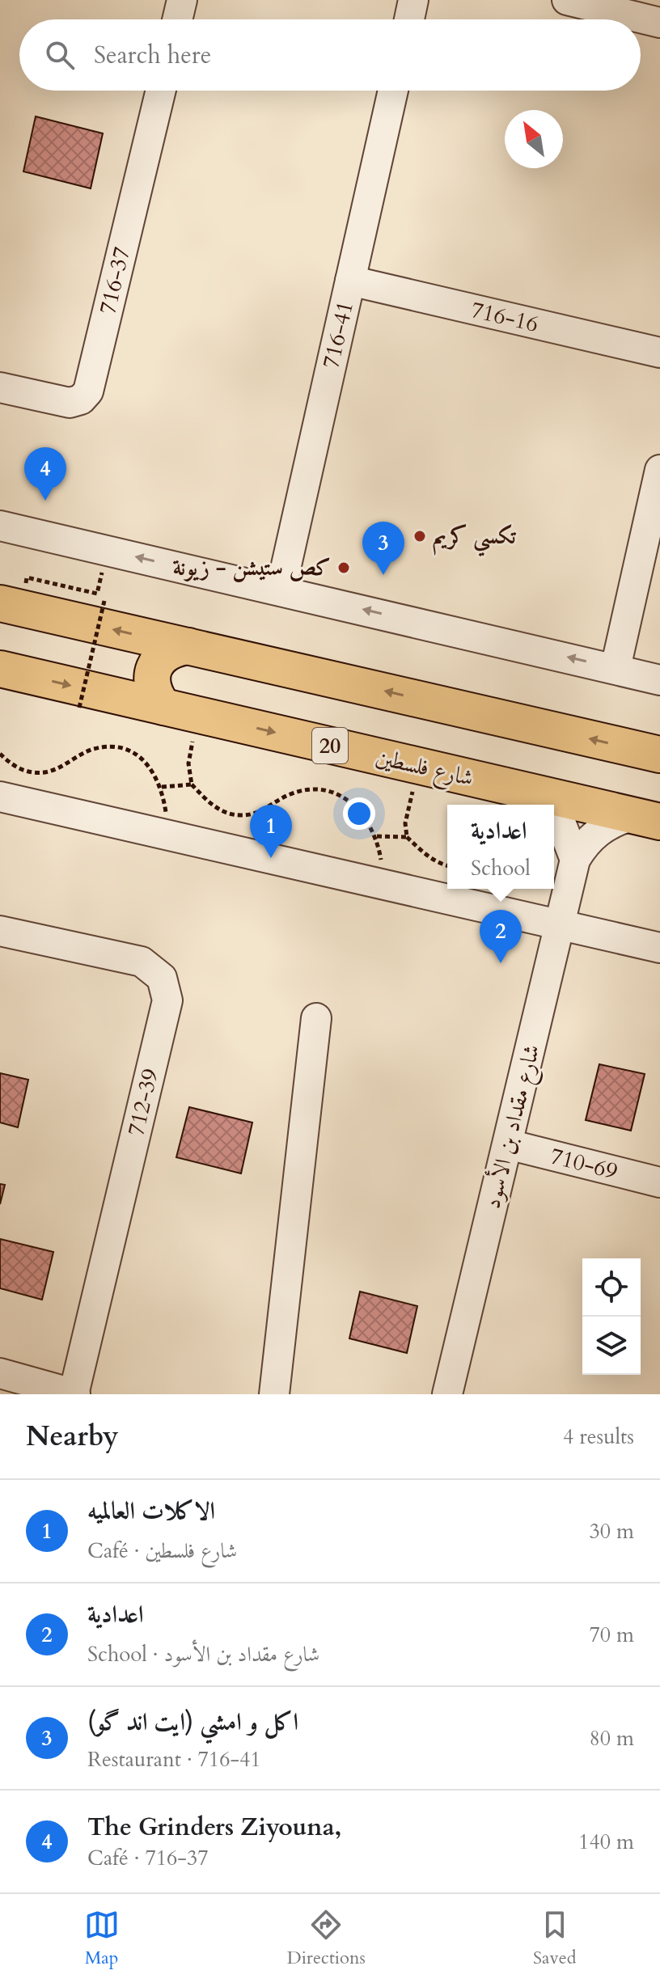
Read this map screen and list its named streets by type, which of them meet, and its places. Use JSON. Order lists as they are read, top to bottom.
{
  "streets": {
    "main road": ["20", "شارع فلسطين"],
    "street": [
      "716-37",
      "716-16",
      "716-41",
      "712-39",
      "شارع مقداد بن الأسود",
      "710-69"
    ]
  },
  "crossings": [
    ["716-16", "716-41"],
    ["شارع مقداد بن الأسود", "710-69"]
  ],
  "places": ["تكسي كريم", "كص ستيشن - زيونة"],
  "north": "top left",
  "page": {
    "search": "Search here",
    "pins": [
      "4",
      "3",
      "1",
      "2"
    ],
    "popup": ["اعدادية", "School"],
    "heading": ["Nearby", "4 results"],
    "list": [
      {
        "mark": "1",
        "name": "الاكلات العالميه",
        "note": "Café · شارع فلسطين",
        "value": "30 m"
      },
      {
        "mark": "2",
        "name": "اعدادية",
        "note": "School · شارع مقداد بن الأسود",
        "value": "70 m"
      },
      {
        "mark": "3",
        "name": "اكل و امشي (ايت اند گو)",
        "note": "Restaurant · 716-41",
        "value": "80 m"
      },
      {
        "mark": "4",
        "name": "The Grinders Ziyouna,",
        "note": "Café · 716-37",
        "value": "140 m"
      }
    ],
    "nav": ["Map", "Directions", "Saved"]
  }
}
